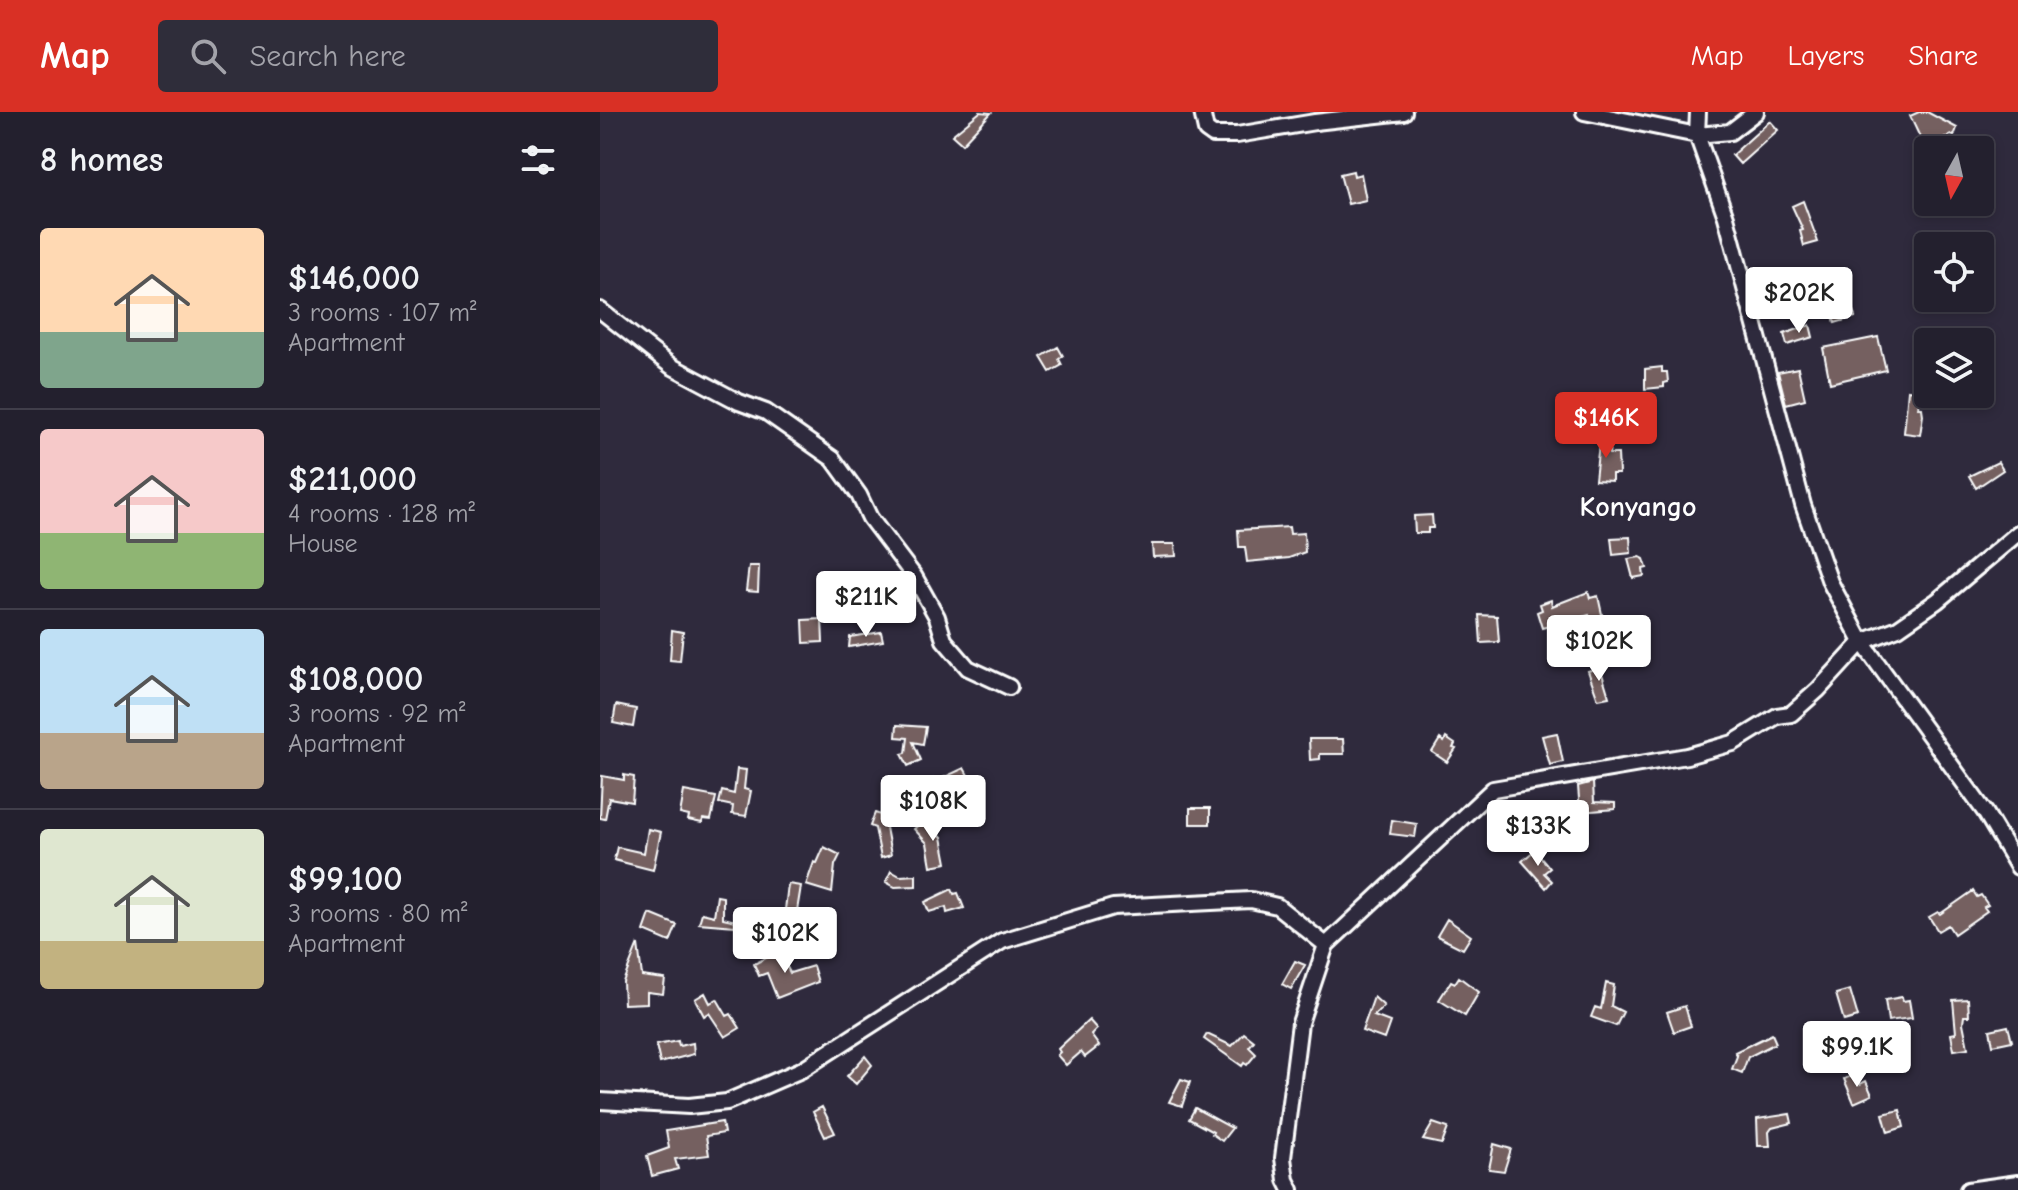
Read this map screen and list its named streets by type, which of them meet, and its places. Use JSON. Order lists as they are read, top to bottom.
{
  "districts": ["Konyango"],
  "north": "bottom",
  "page": {
    "header": "Map",
    "search": "Search here",
    "nav": ["Map", "Layers", "Share"],
    "heading": "8 homes",
    "list": [
      {
        "name": "$146,000",
        "note": "3 rooms · 107 m² · Apartment"
      },
      {
        "name": "$211,000",
        "note": "4 rooms · 128 m² · House"
      },
      {
        "name": "$108,000",
        "note": "3 rooms · 92 m² · Apartment"
      },
      {
        "name": "$99,100",
        "note": "3 rooms · 80 m² · Apartment"
      }
    ],
    "price": [
      "$202K",
      "$146K",
      "$211K",
      "$102K",
      "$108K",
      "$133K",
      "$102K",
      "$99.1K"
    ]
  }
}
